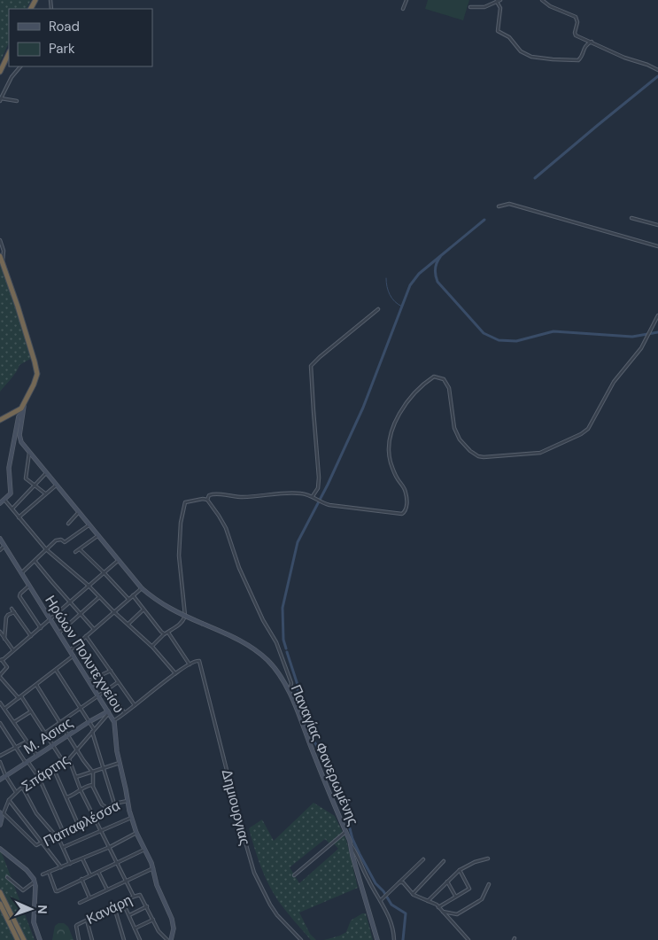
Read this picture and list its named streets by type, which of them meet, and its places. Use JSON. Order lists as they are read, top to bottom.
{
  "streets": {
    "street": [
      "Ηρώων Πολυτεχνείου",
      "Μ. Ασιας",
      "Παναγίας Φανερωμένης",
      "Σπάρτης",
      "Δημιουργιας",
      "Παπαφλέσσα",
      "Κανάρη"
    ]
  },
  "crossings": [
    ["Ηρώων Πολυτεχνείου", "Μ. Ασιας"],
    ["Ηρώων Πολυτεχνείου", "Σπάρτης"],
    ["Ηρώων Πολυτεχνείου", "Παπαφλέσσα"],
    ["Μ. Ασιας", "Σπάρτης"],
    ["Σπάρτης", "Παπαφλέσσα"]
  ],
  "legend": ["Road", "Park"],
  "north": "right"
}
